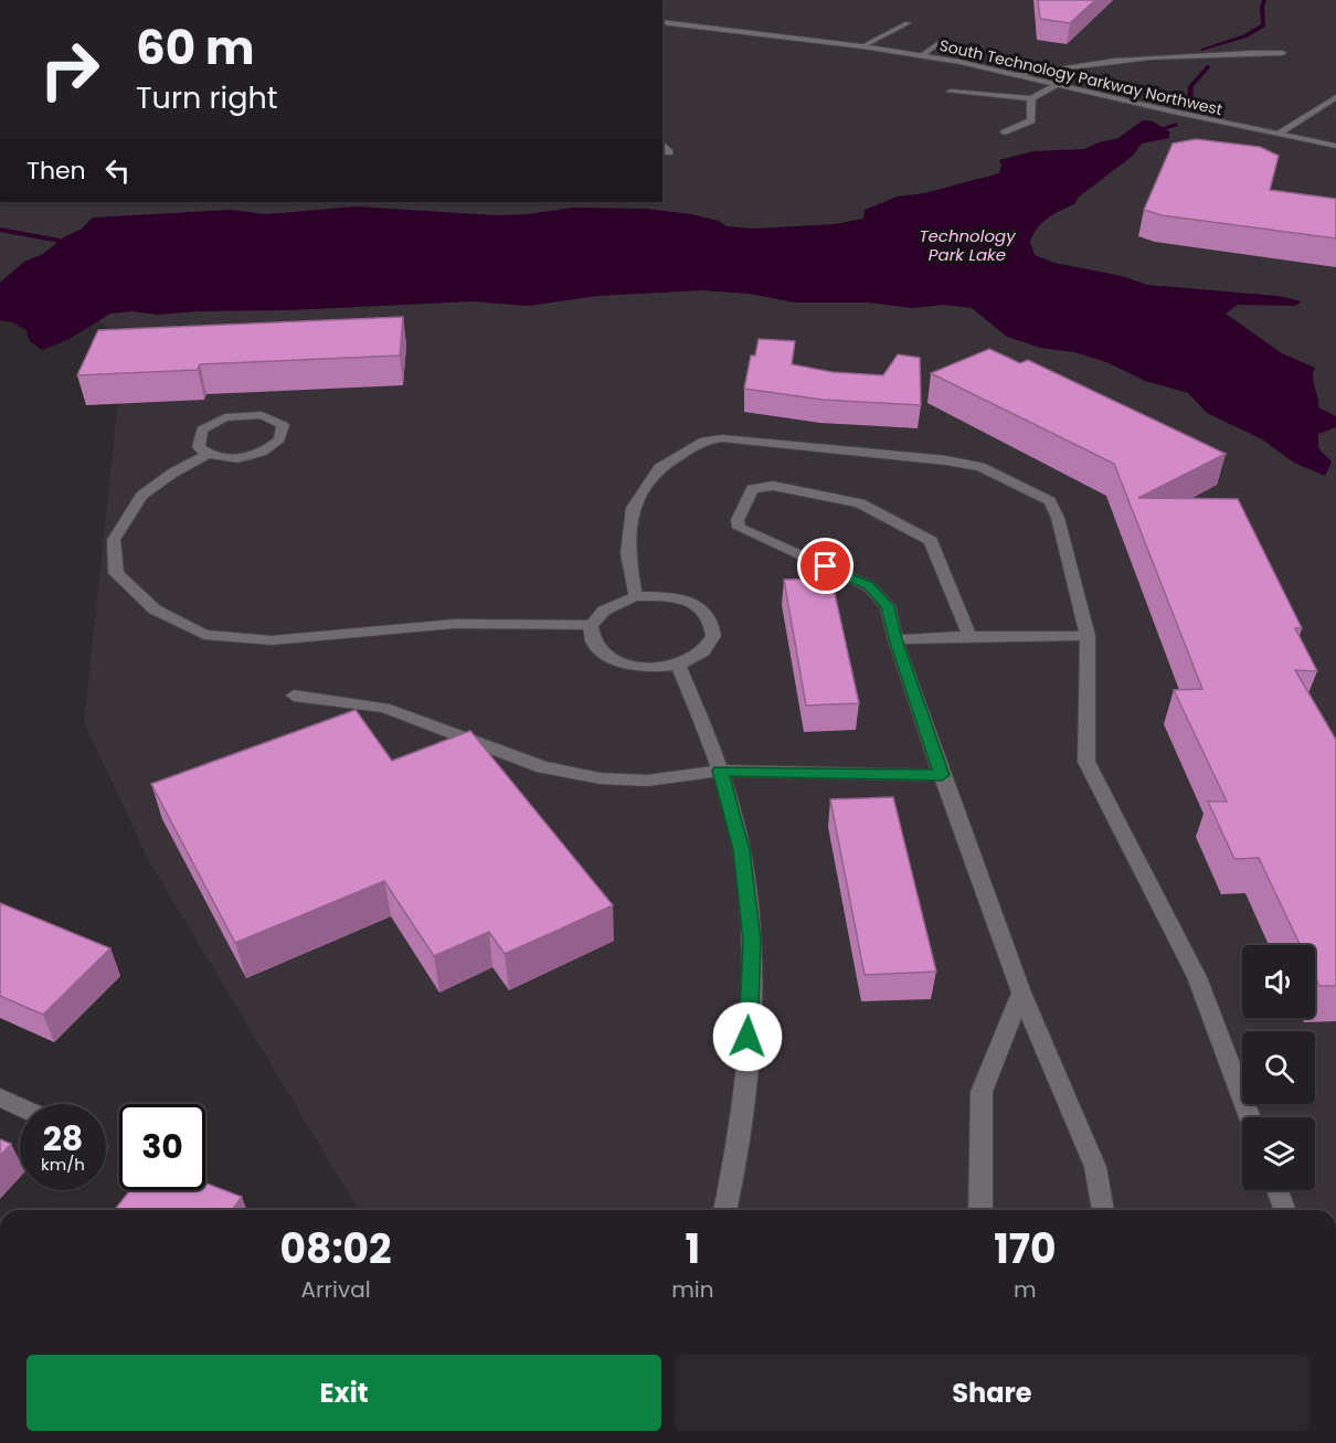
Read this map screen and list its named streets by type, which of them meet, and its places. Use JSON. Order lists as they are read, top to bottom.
{
  "streets": {
    "street": ["South Technology Parkway Northwest"]
  },
  "water": ["Technology Park Lake"],
  "page": {
    "turn": ["60 m", "Turn right"],
    "then": "Then",
    "speed": "28 km/h",
    "limit": "30",
    "eta": [
      "08:02",
      "Arrival",
      "1",
      "min",
      "170",
      "m"
    ],
    "buttons": ["Exit", "Share"]
  }
}
